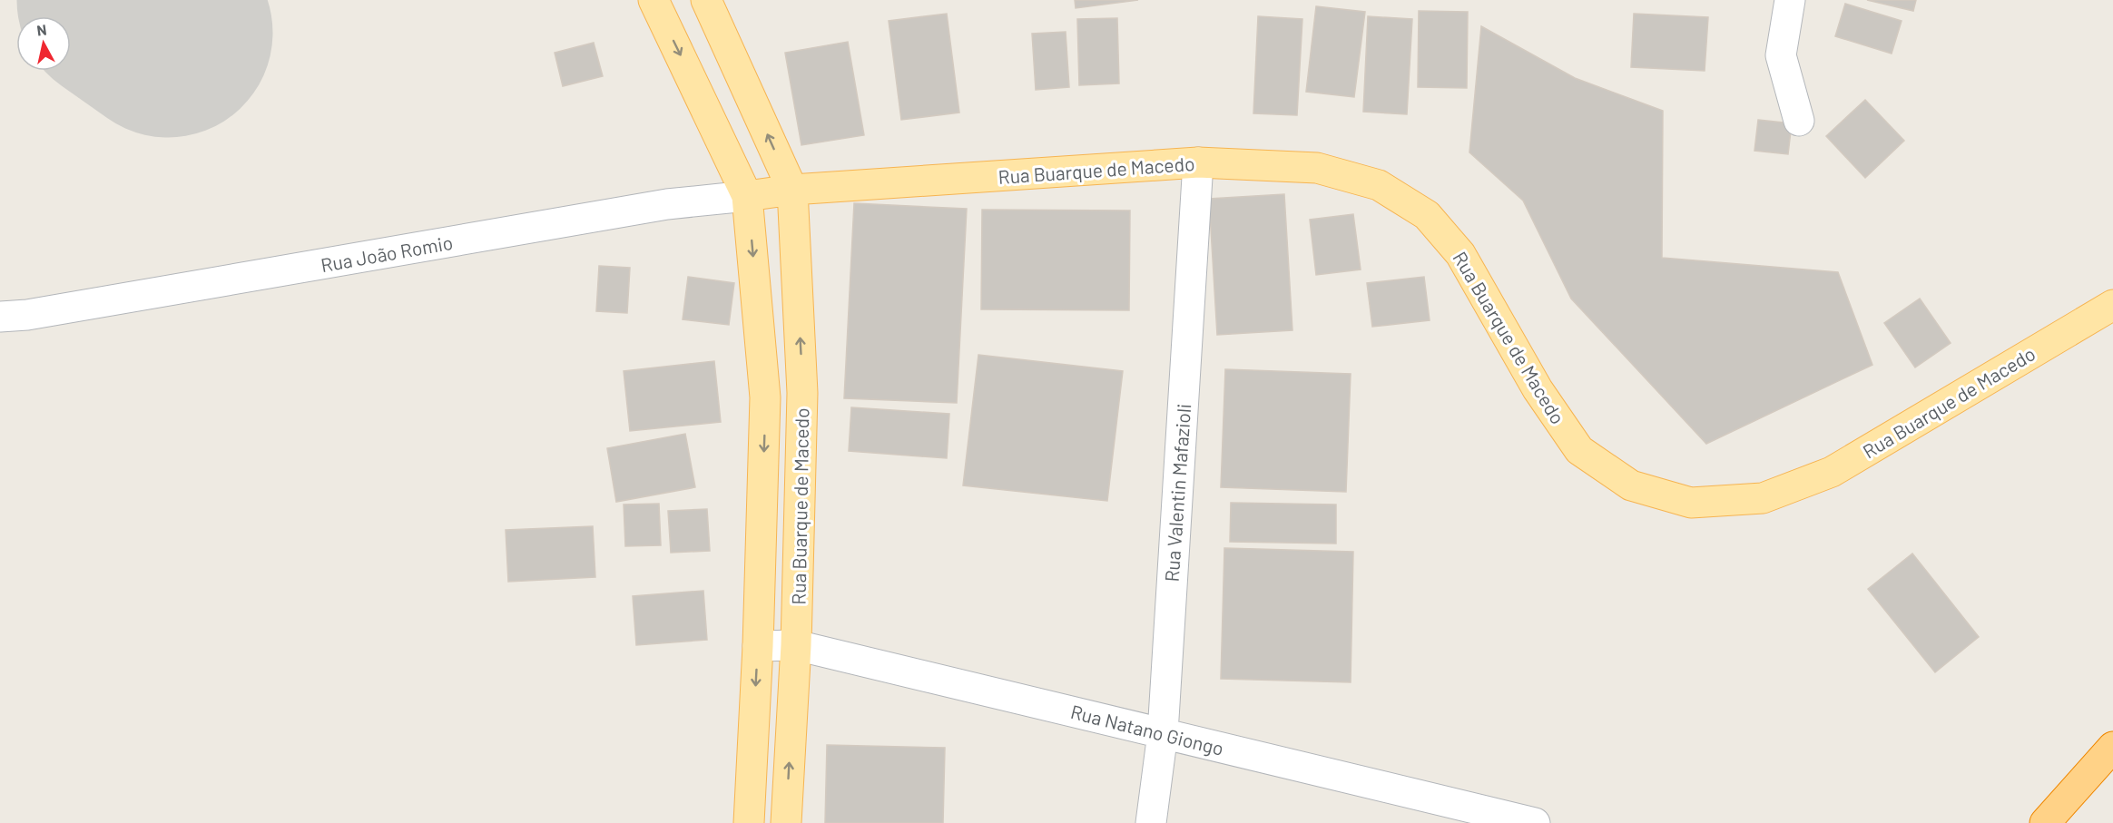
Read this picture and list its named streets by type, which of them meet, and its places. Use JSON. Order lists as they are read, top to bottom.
{
  "streets": {
    "main road": ["Rua Buarque de Macedo"],
    "street": ["Rua João Romio", "Rua Valentin Mafazioli", "Rua Natano Giongo"]
  },
  "crossings": [
    ["Rua Buarque de Macedo", "Rua João Romio"],
    ["Rua Buarque de Macedo", "Rua Valentin Mafazioli"],
    ["Rua Buarque de Macedo", "Rua Natano Giongo"],
    ["Rua Valentin Mafazioli", "Rua Natano Giongo"]
  ],
  "north": "top"
}
